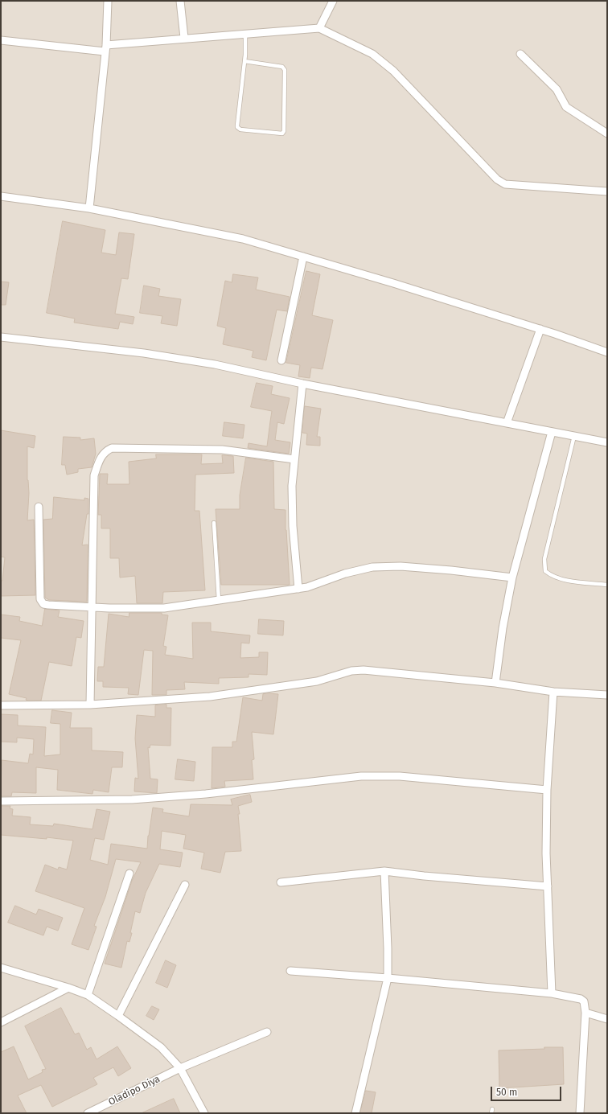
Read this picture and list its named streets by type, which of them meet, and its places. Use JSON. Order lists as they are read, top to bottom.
{
  "streets": {
    "street": ["Oladipo Diya"]
  },
  "scale_bar": "50 m"
}
